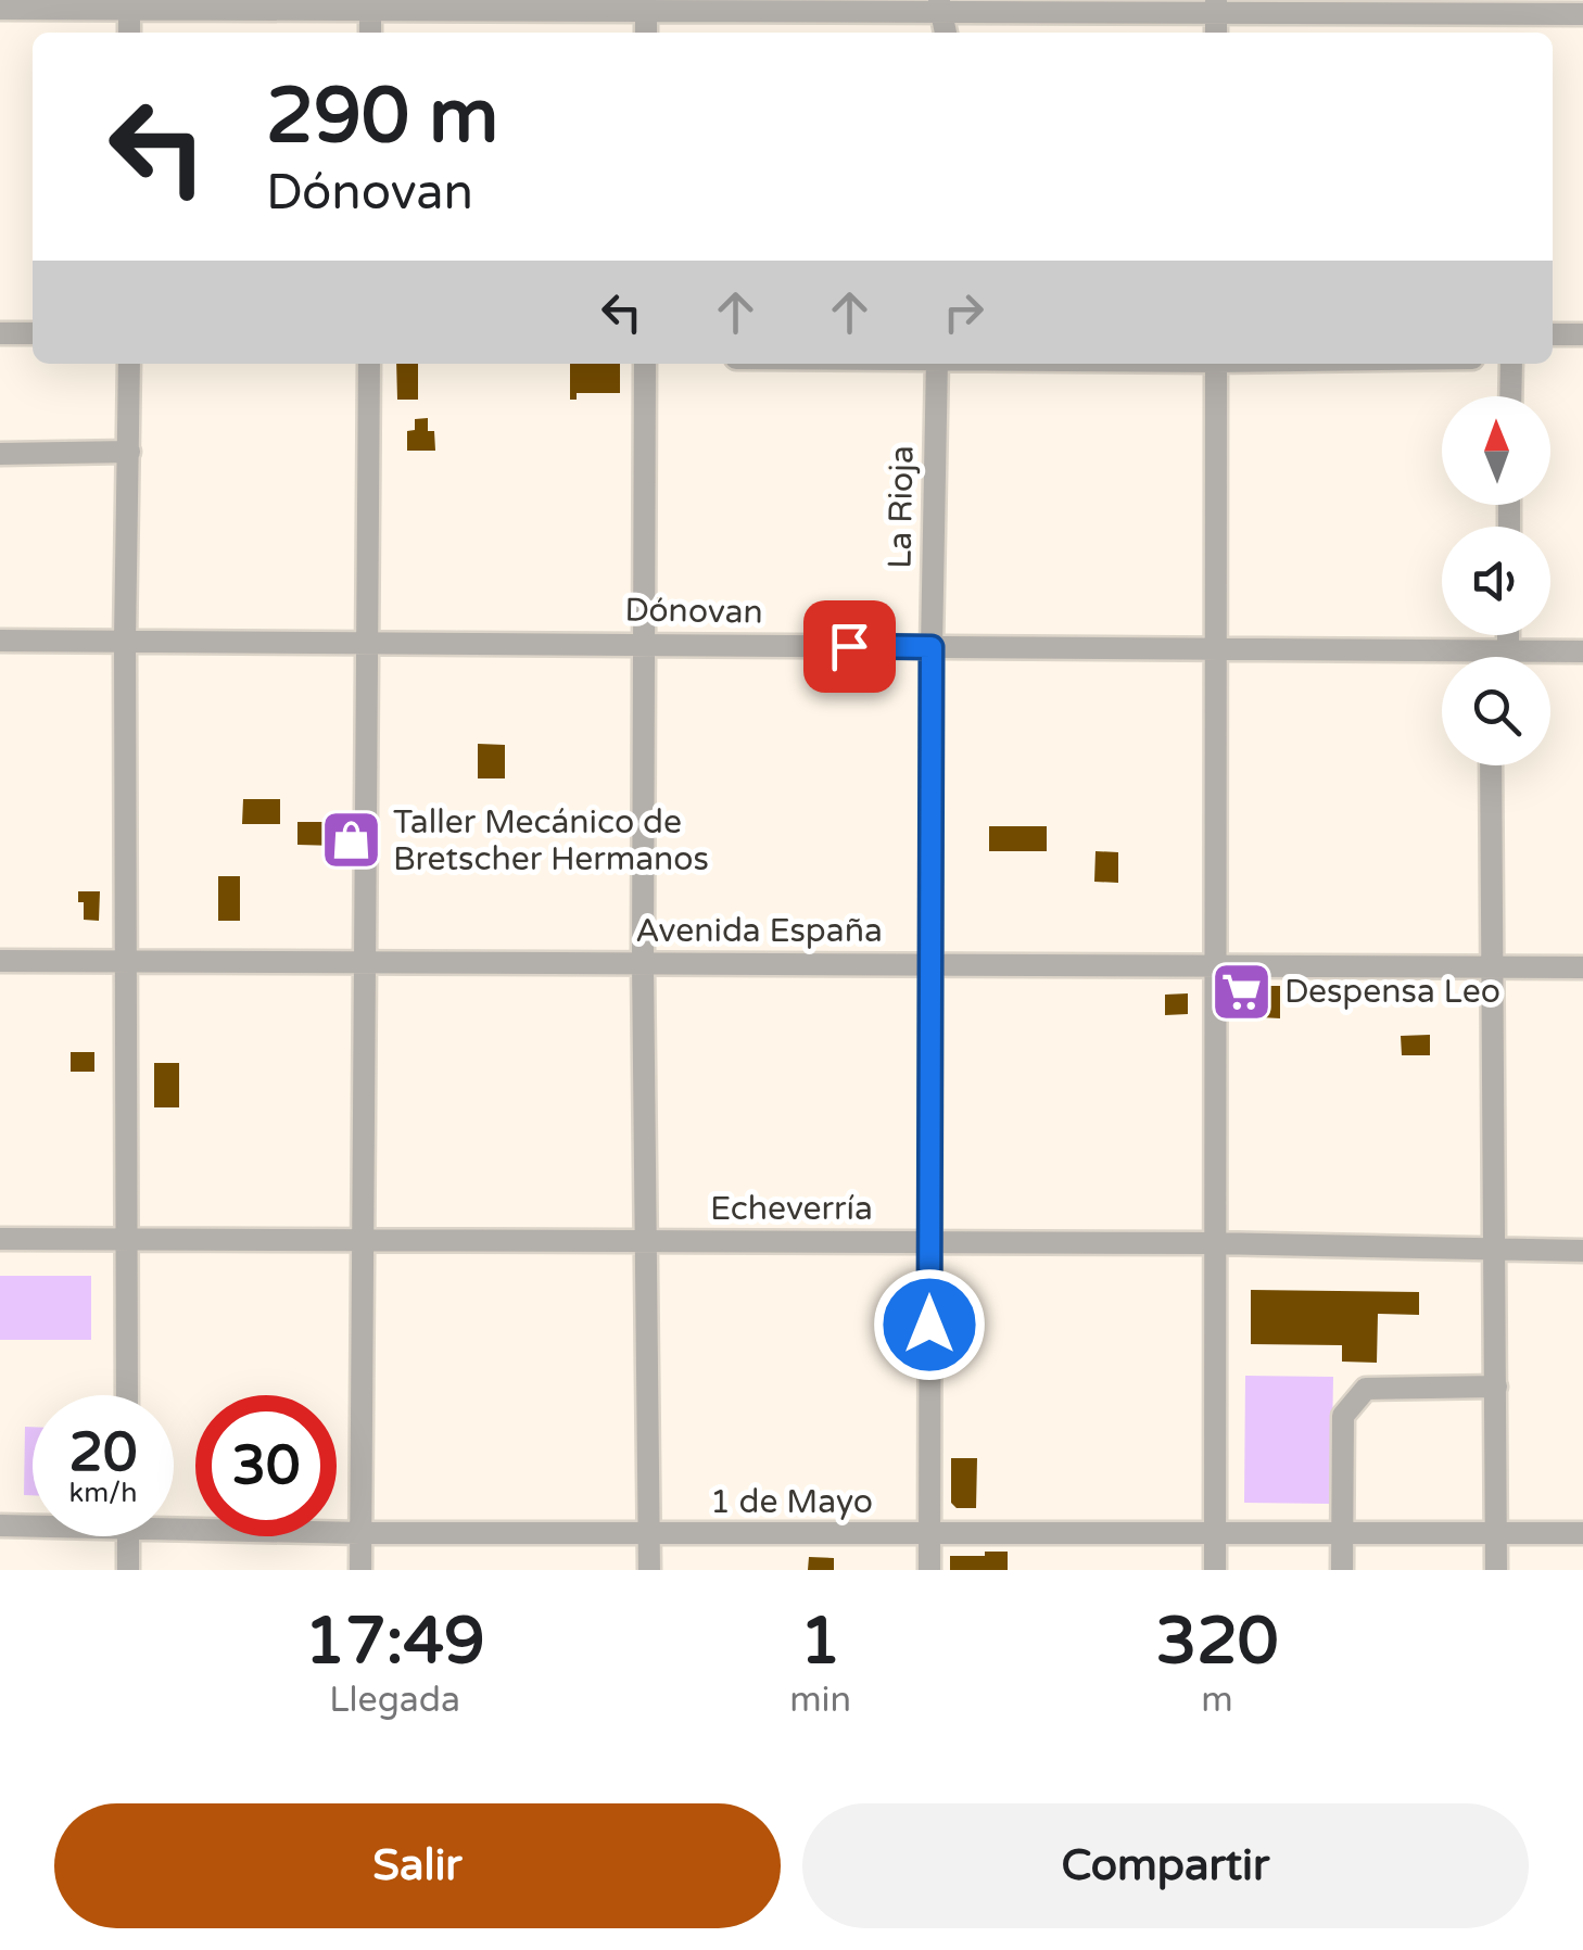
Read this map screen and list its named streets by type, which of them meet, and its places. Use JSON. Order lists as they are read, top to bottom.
{
  "streets": {
    "street": [
      "La Rioja",
      "Dónovan",
      "Avenida España",
      "Echeverría",
      "1 de Mayo"
    ]
  },
  "crossings": [
    ["La Rioja", "Dónovan"],
    ["La Rioja", "Avenida España"],
    ["La Rioja", "Echeverría"],
    ["La Rioja", "1 de Mayo"]
  ],
  "places": {
    "shop": ["Taller Mecánico de Bretscher Hermanos"],
    "supermarket": ["Despensa Leo"]
  },
  "north": "top",
  "page": {
    "turn": ["290 m", "Dónovan"],
    "speed": "20 km/h",
    "limit": "30",
    "eta": [
      "17:49",
      "Llegada",
      "1",
      "min",
      "320",
      "m"
    ],
    "buttons": ["Salir", "Compartir"]
  }
}
